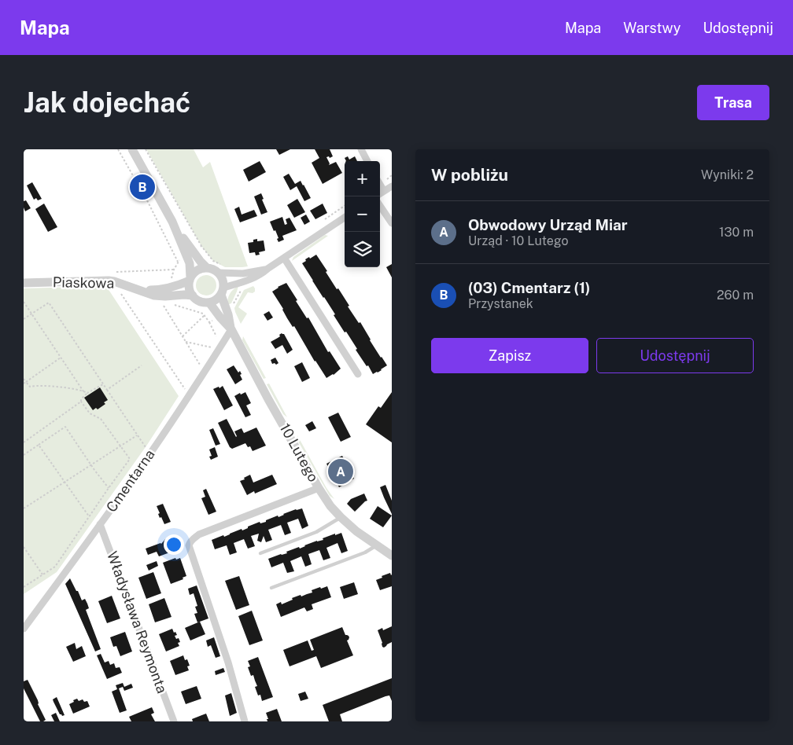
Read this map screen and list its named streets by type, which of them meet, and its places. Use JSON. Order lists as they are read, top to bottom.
{
  "streets": {
    "street": [
      "Piaskowa",
      "10 Lutego",
      "Cmentarna",
      "Władysława Reymonta"
    ]
  },
  "crossings": [
    ["10 Lutego", "Cmentarna"],
    ["Cmentarna", "Władysława Reymonta"]
  ],
  "page": {
    "header": "Mapa",
    "nav": ["Mapa", "Warstwy", "Udostępnij"],
    "buttons": [
      "Trasa",
      ["Zapisz", "Udostępnij"]
    ],
    "title": "Jak dojechać",
    "heading": ["W pobliżu", "Wyniki: 2"],
    "map_buttons": ["+", "−"],
    "pins": ["B", "A"],
    "list": [
      {
        "mark": "A",
        "name": "Obwodowy Urząd Miar",
        "note": "Urząd · 10 Lutego",
        "value": "130 m"
      },
      {
        "mark": "B",
        "name": "(03) Cmentarz (1)",
        "note": "Przystanek",
        "value": "260 m"
      }
    ]
  }
}
